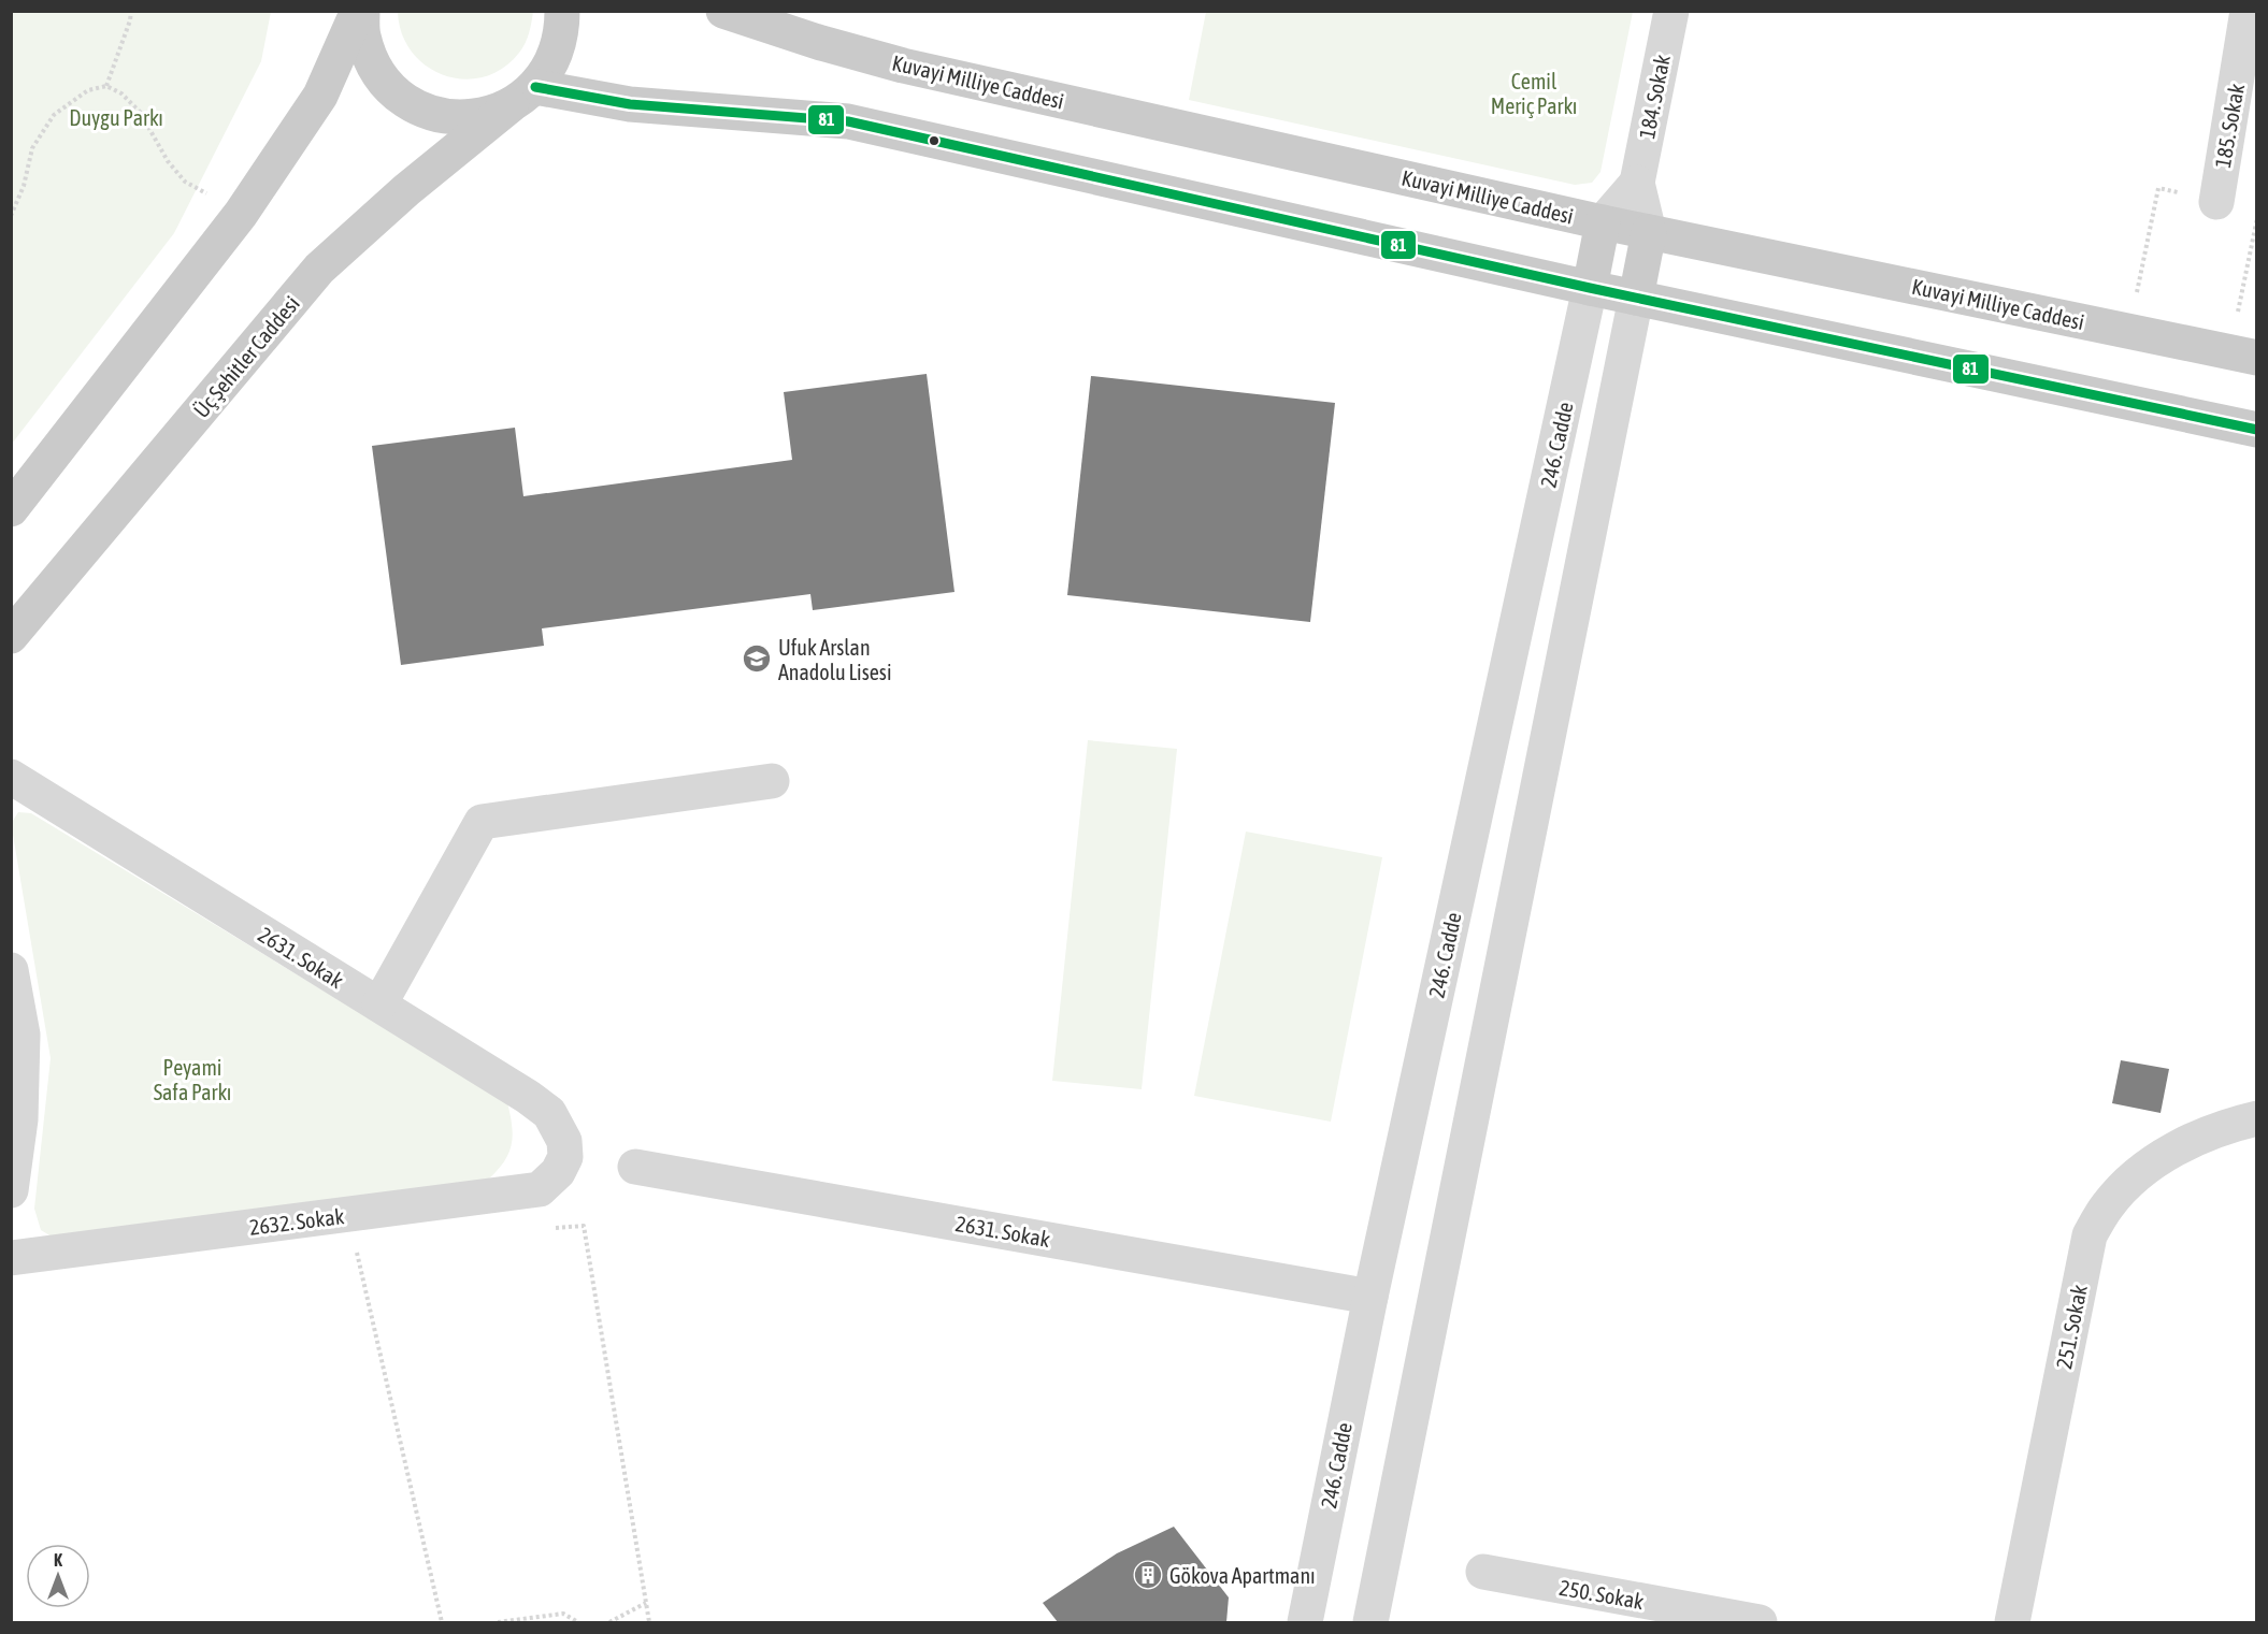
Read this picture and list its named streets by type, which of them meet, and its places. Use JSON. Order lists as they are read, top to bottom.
{
  "streets": {
    "main road": ["Kuvayi Milliye Caddesi", "Üç Şehitler Caddesi"],
    "street": [
      "184. Sokak",
      "185. Sokak",
      "246. Cadde",
      "2631. Sokak",
      "2632. Sokak",
      "251. Sokak",
      "250. Sokak"
    ]
  },
  "crossings": [
    ["Kuvayi Milliye Caddesi", "184. Sokak"],
    ["246. Cadde", "2631. Sokak"],
    ["2631. Sokak", "2632. Sokak"]
  ],
  "parks": ["Cemil Meriç Parkı", "Duygu Parkı", "Peyami Safa Parkı"],
  "places": {
    "school or university": ["Ufuk Arslan Anadolu Lisesi"],
    "building": ["Gökova Apartmanı"]
  },
  "lines": ["transit line 81"],
  "north": "top"
}
